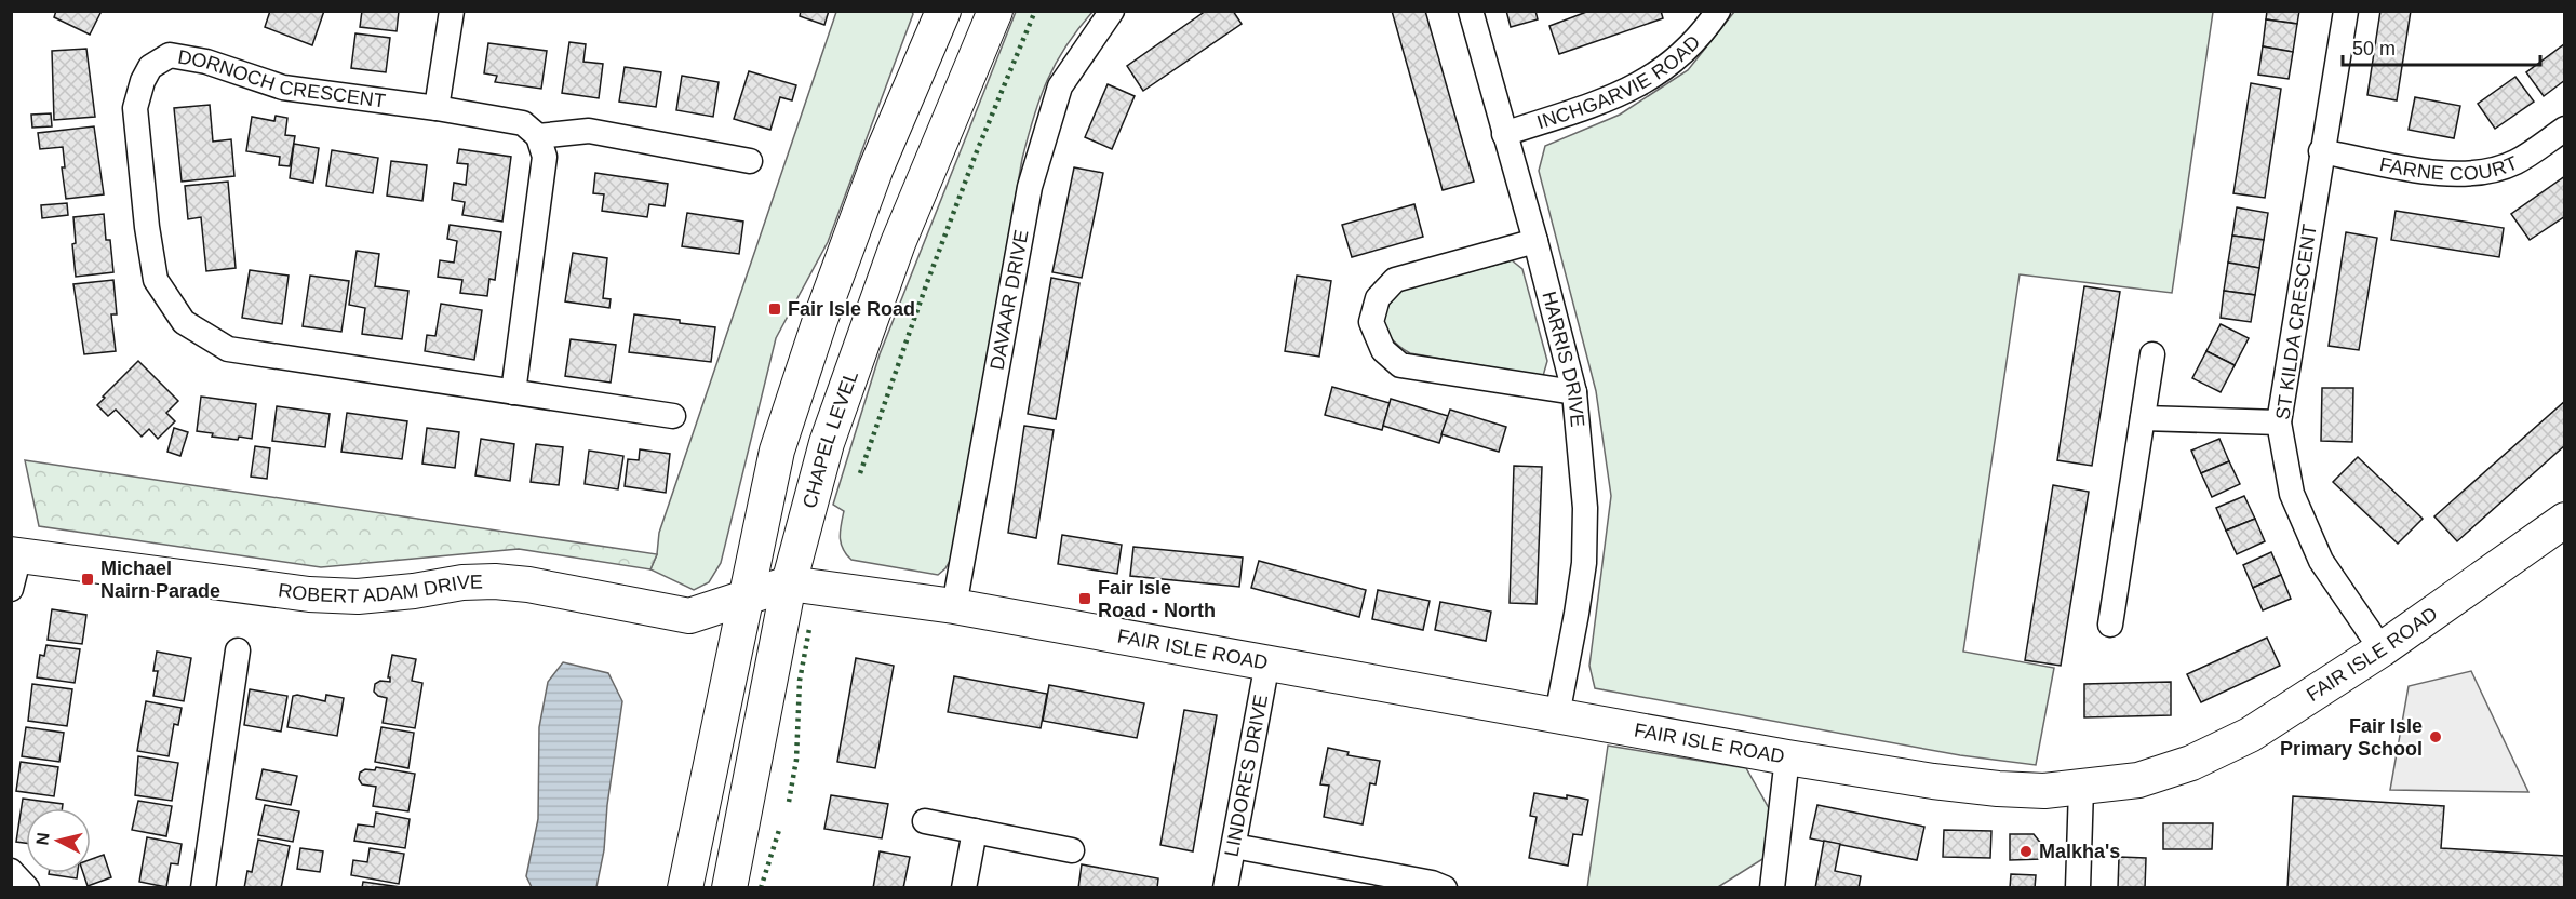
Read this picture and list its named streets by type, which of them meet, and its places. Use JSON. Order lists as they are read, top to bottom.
{
  "streets": {
    "street": [
      "DORNOCH CRESCENT",
      "INCHGARVIE ROAD",
      "FARNE COURT",
      "DAVAAR DRIVE",
      "ST KILDA CRESCENT",
      "HARRIS DRIVE",
      "CHAPEL LEVEL",
      "ROBERT ADAM DRIVE",
      "FAIR ISLE ROAD",
      "LINDORES DRIVE"
    ]
  },
  "crossings": [
    ["INCHGARVIE ROAD", "HARRIS DRIVE"],
    ["FARNE COURT", "ST KILDA CRESCENT"],
    ["DAVAAR DRIVE", "FAIR ISLE ROAD"],
    ["ST KILDA CRESCENT", "FAIR ISLE ROAD"],
    ["HARRIS DRIVE", "FAIR ISLE ROAD"],
    ["CHAPEL LEVEL", "ROBERT ADAM DRIVE"],
    ["CHAPEL LEVEL", "FAIR ISLE ROAD"],
    ["ROBERT ADAM DRIVE", "FAIR ISLE ROAD"],
    ["FAIR ISLE ROAD", "LINDORES DRIVE"]
  ],
  "places": {
    "transit": ["Fair Isle Road", "Michael Nairn Parade", "Fair Isle Road - North"],
    "other": ["Fair Isle Primary School", "Malkha's"]
  },
  "scale_bar": "50 m",
  "north": "left"
}
